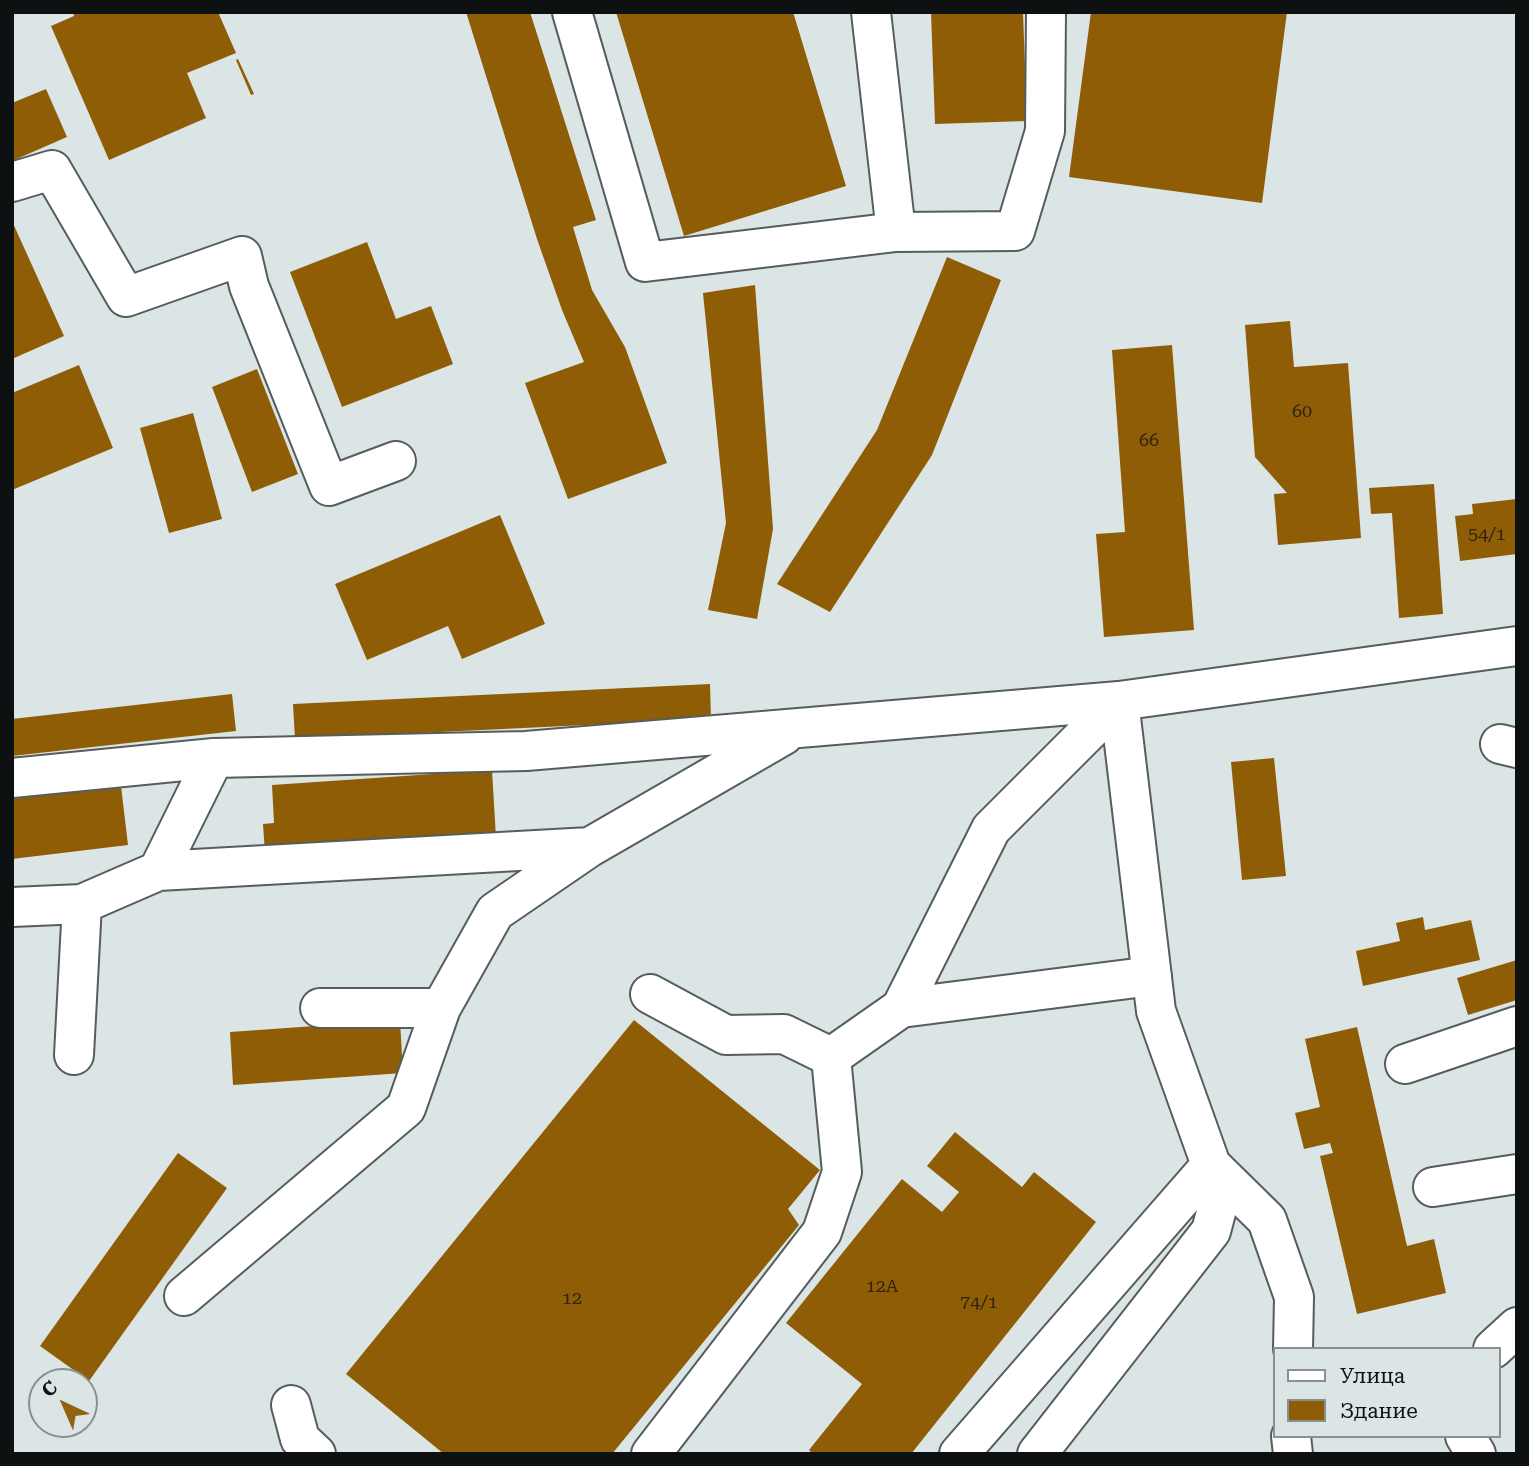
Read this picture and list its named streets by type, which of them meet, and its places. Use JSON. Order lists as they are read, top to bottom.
{
  "house_numbers": [
    "60",
    "66",
    "54/1",
    "12А",
    "12",
    "74/1"
  ],
  "legend": ["Улица", "Здание"],
  "north": "top left"
}
